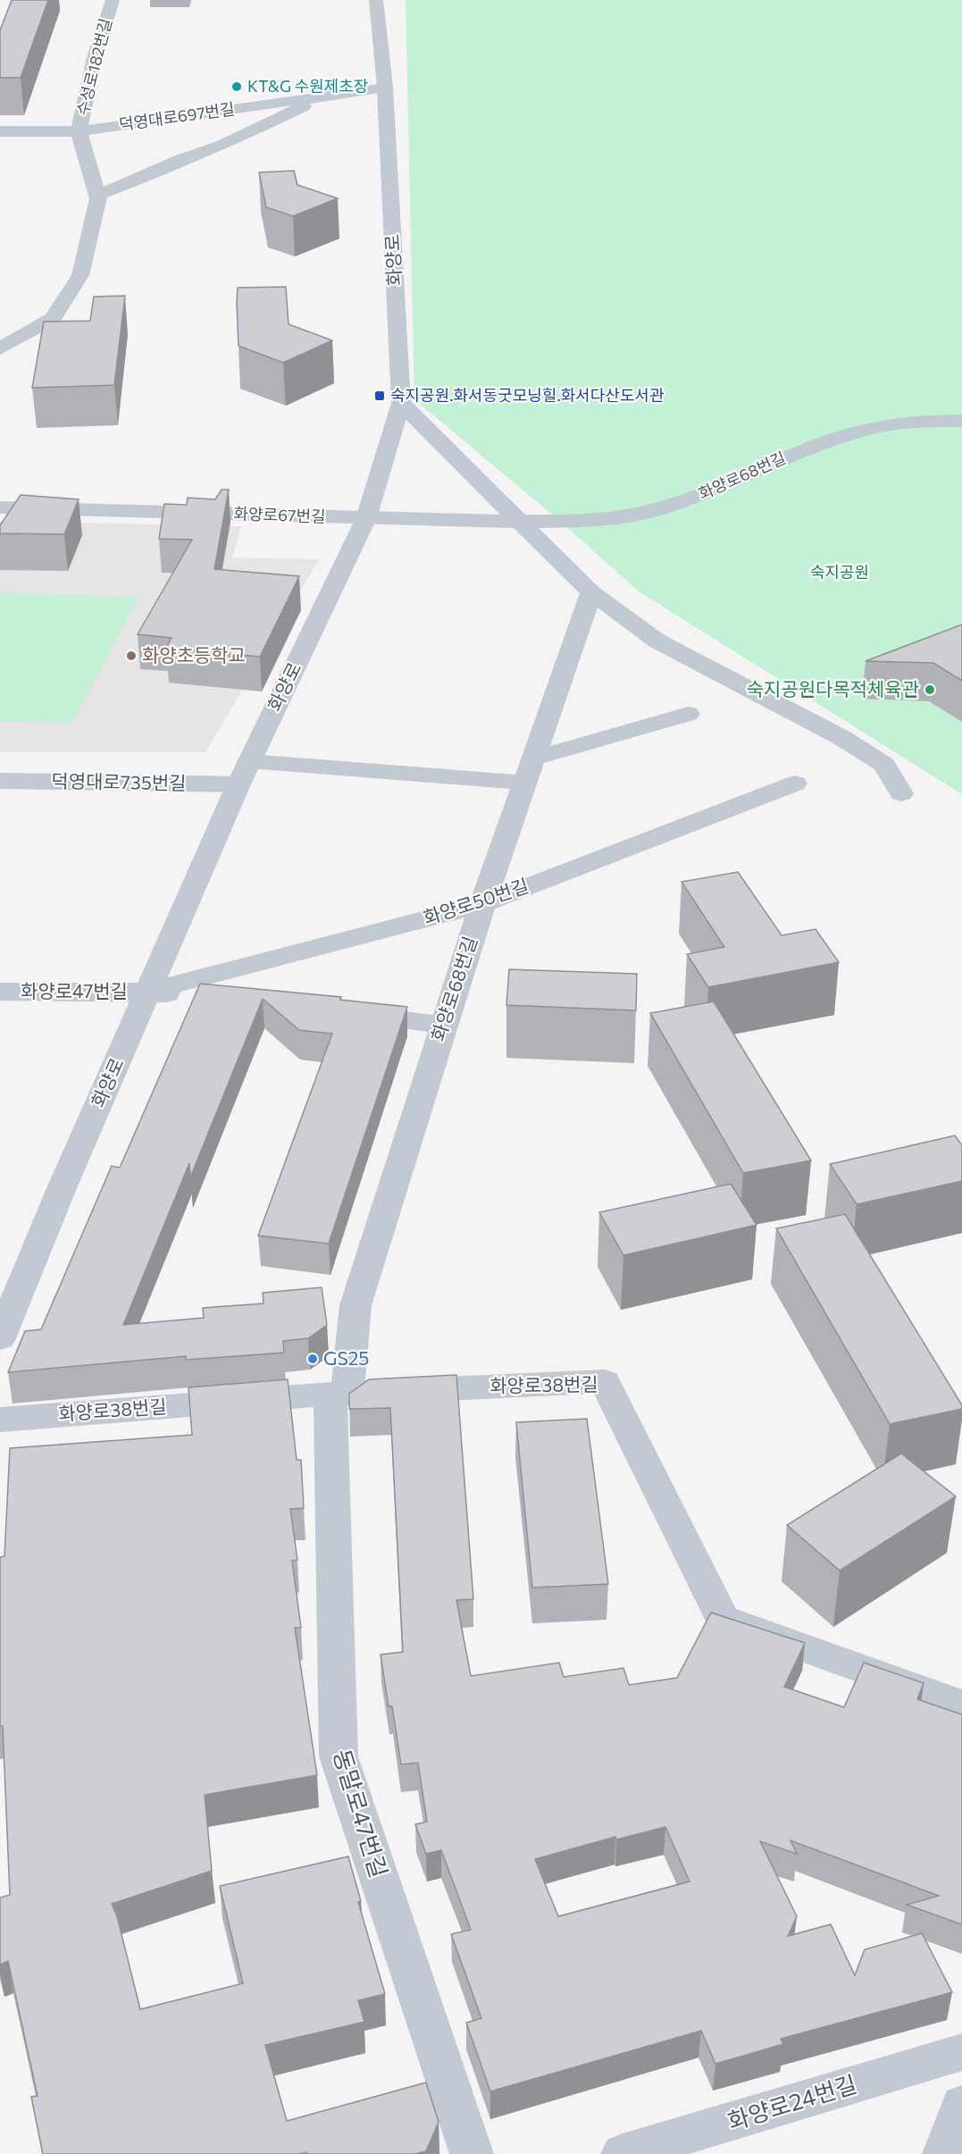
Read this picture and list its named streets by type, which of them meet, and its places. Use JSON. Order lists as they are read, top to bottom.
{
  "streets": {
    "street": [
      "수성로182번길",
      "덕영대로697번길",
      "화양로",
      "화양로68번길",
      "화양로67번길",
      "덕영대로735번길",
      "화양로50번길",
      "화양로47번길",
      "화양로38번길",
      "동말로47번길",
      "화양로24번길"
    ]
  },
  "crossings": [
    ["수성로182번길", "덕영대로697번길"],
    ["덕영대로697번길", "화양로"],
    ["화양로", "화양로68번길"],
    ["화양로", "화양로67번길"],
    ["화양로", "덕영대로735번길"],
    ["화양로", "화양로50번길"],
    ["화양로", "화양로47번길"],
    ["화양로68번길", "화양로67번길"],
    ["화양로68번길", "덕영대로735번길"],
    ["화양로68번길", "화양로50번길"],
    ["화양로68번길", "화양로38번길"],
    ["화양로68번길", "동말로47번길"],
    ["화양로50번길", "화양로47번길"],
    ["화양로38번길", "동말로47번길"]
  ],
  "parks": ["숙지공원"],
  "places": {
    "other": [
      "KT&G 수원제초장",
      "화양초등학교",
      "숙지공원다목적체육관",
      "GS25"
    ],
    "transit": ["숙지공원.화서동굿모닝힐.화서다산도서관"]
  }
}
